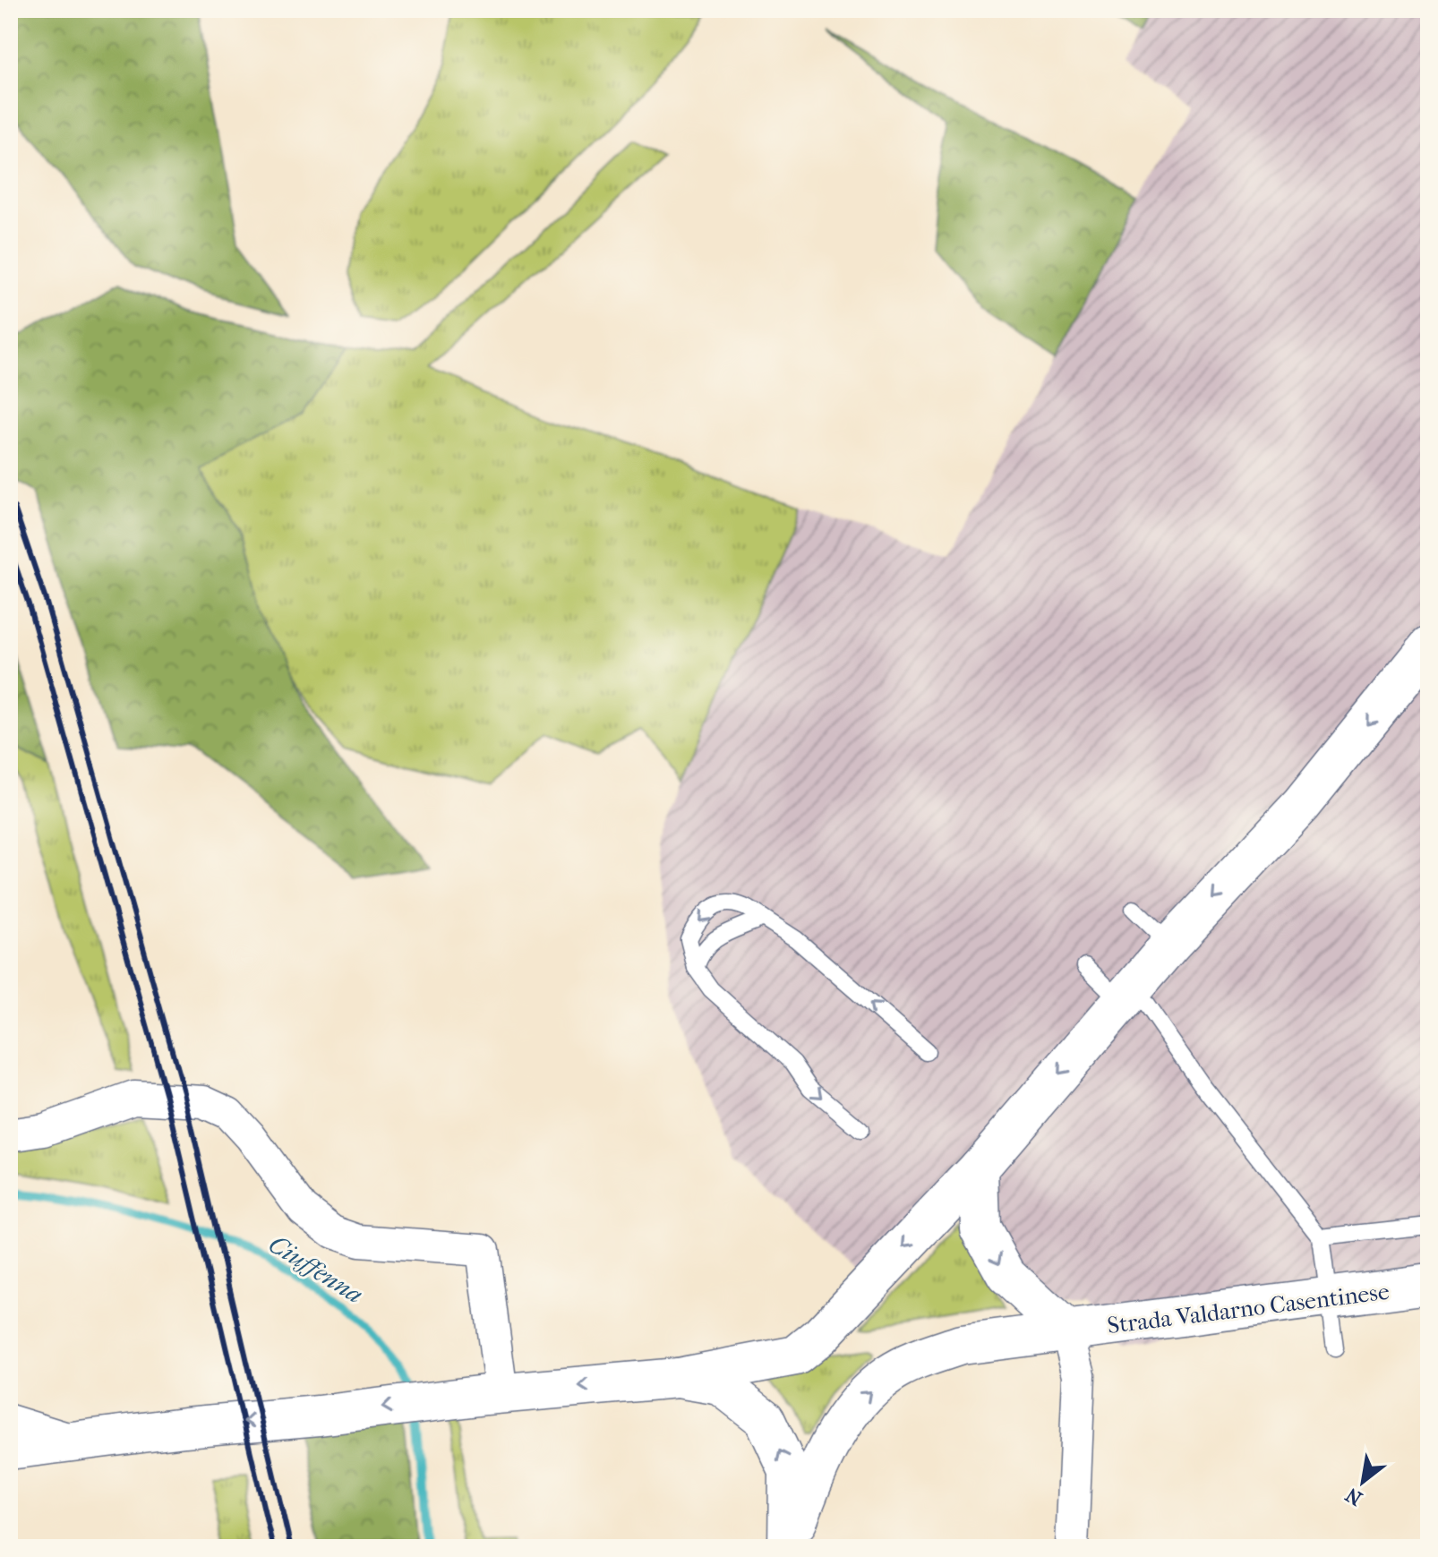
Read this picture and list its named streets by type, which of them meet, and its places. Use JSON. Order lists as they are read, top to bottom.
{
  "streets": {
    "main road": ["Strada Valdarno Casentinese"]
  },
  "water": ["Ciuffenna"],
  "north": "bottom left"
}
